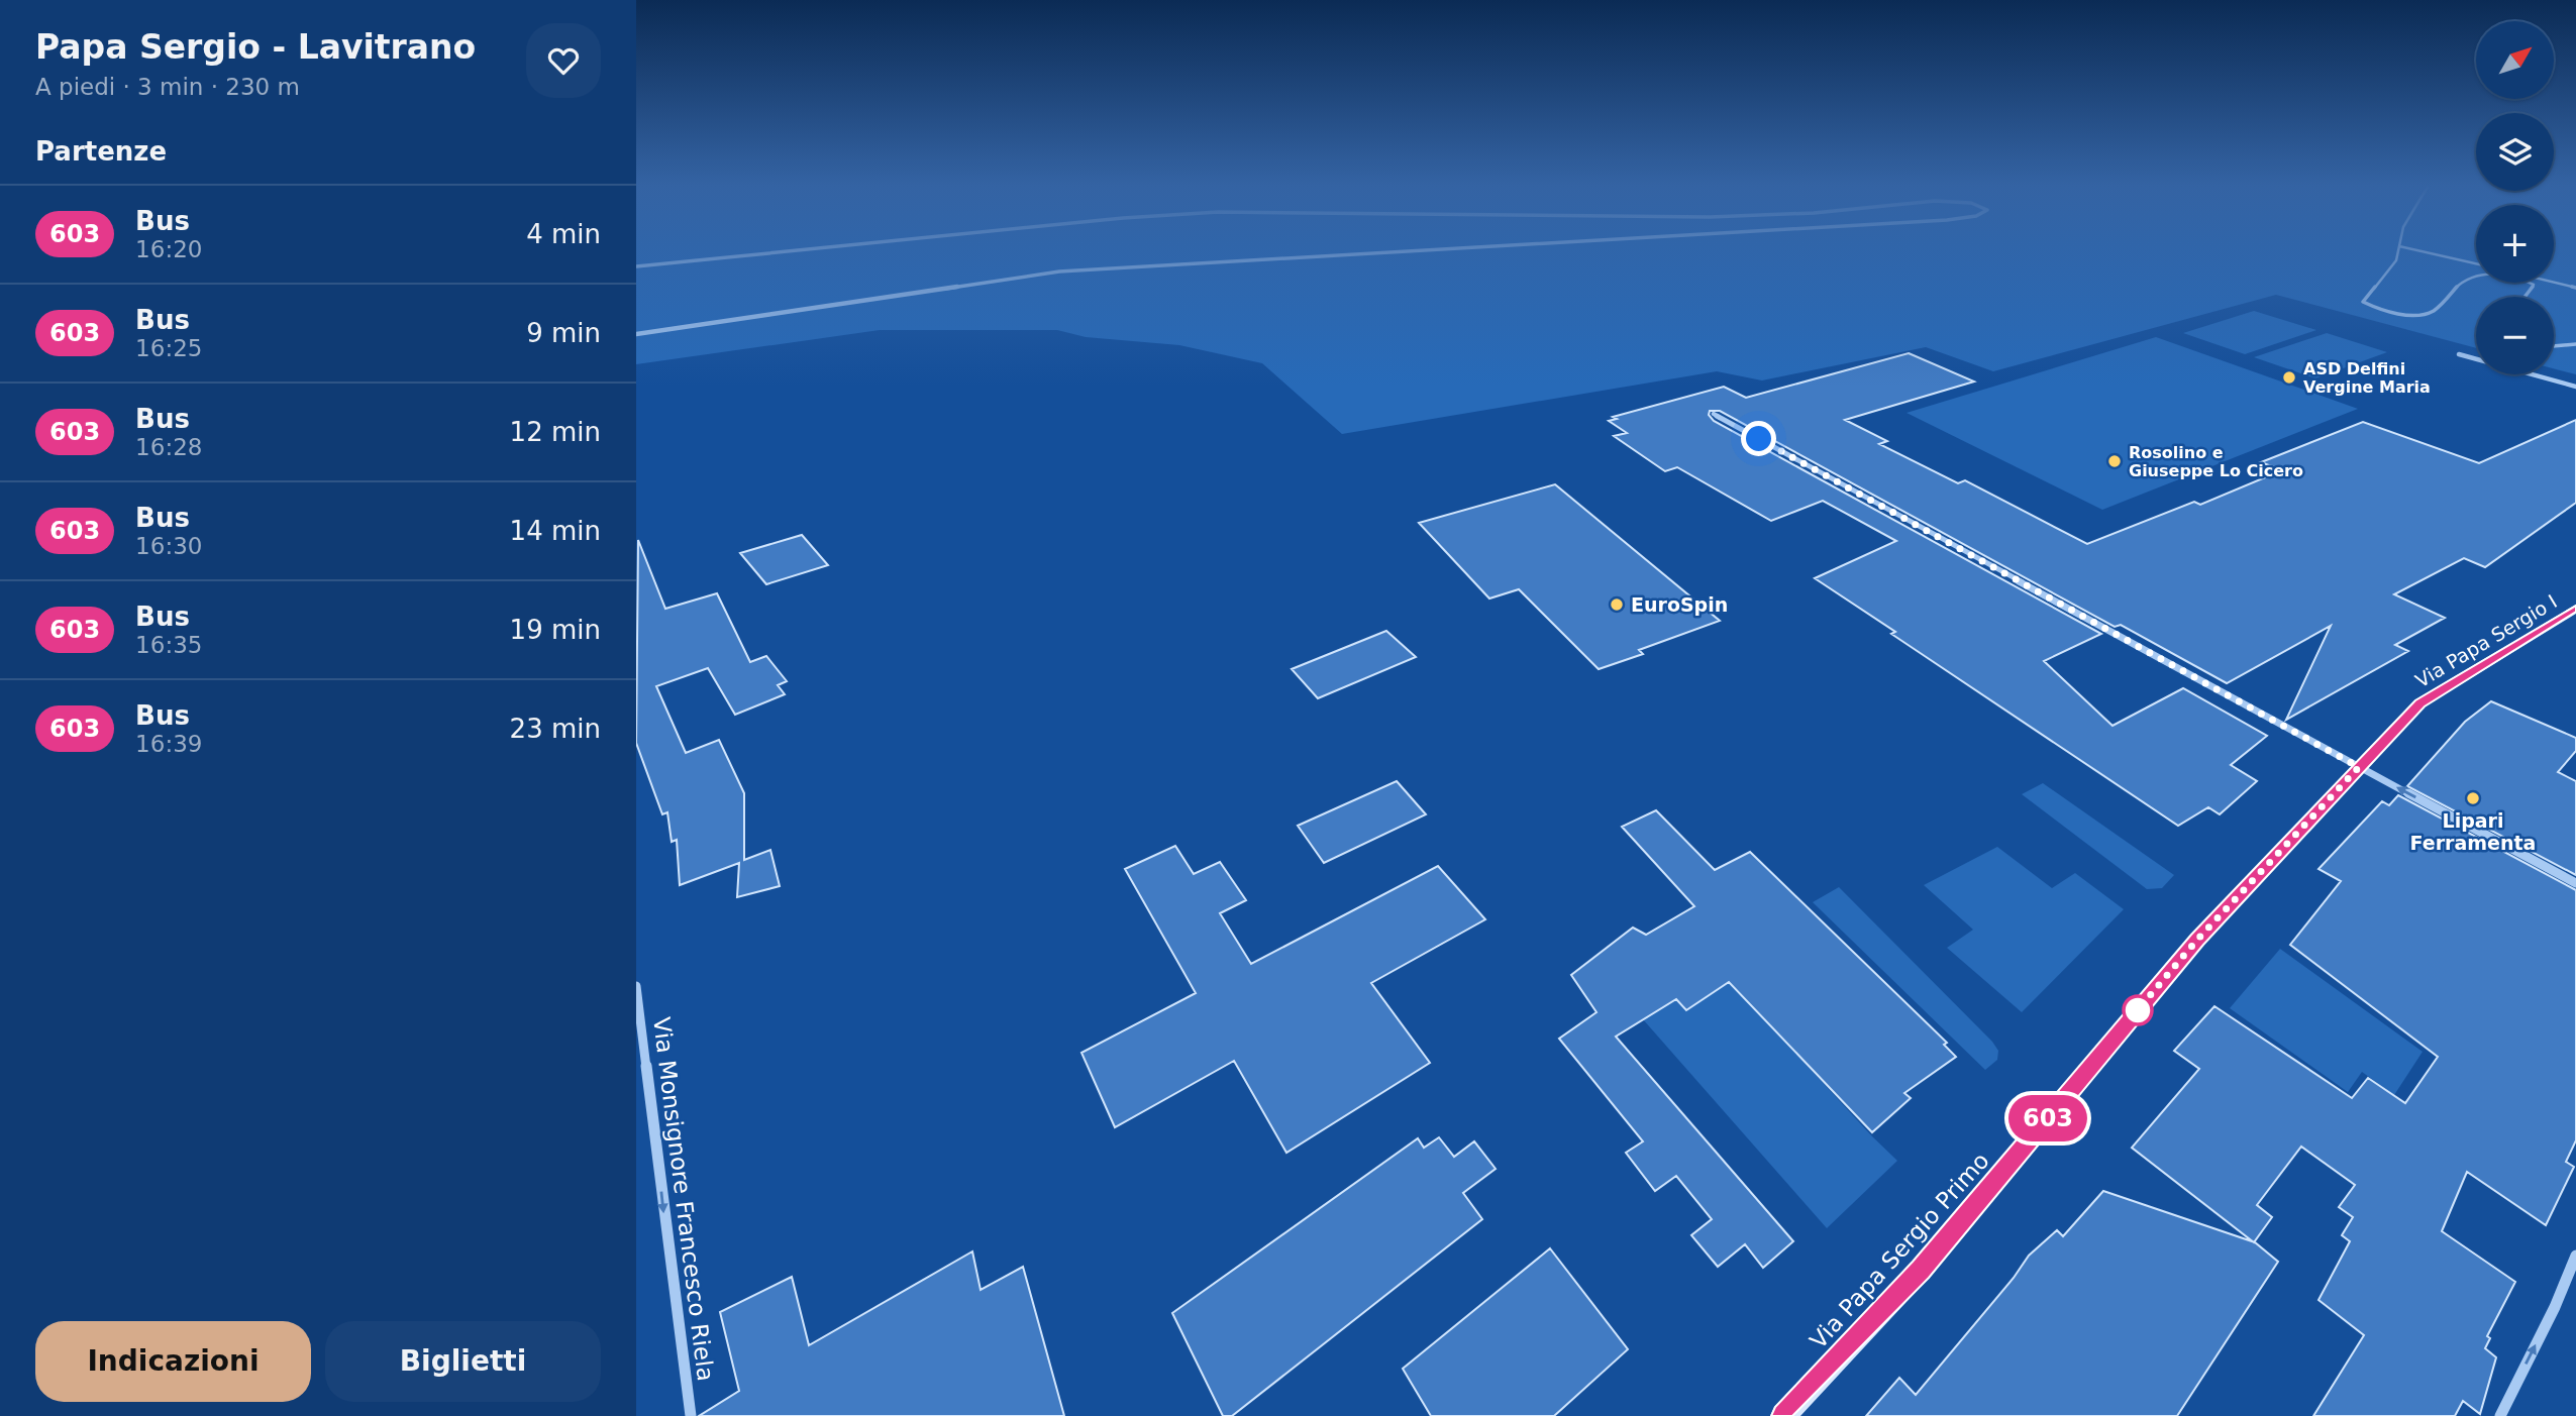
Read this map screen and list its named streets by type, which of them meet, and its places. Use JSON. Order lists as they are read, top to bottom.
{
  "streets": {
    "main road": ["Via Papa Sergio I", "Via Papa Sergio Primo"],
    "street": ["Via Monsignore Francesco Riela"]
  },
  "crossings": [
    ["Via Papa Sergio I", "Via Papa Sergio Primo"]
  ],
  "one_way": ["Via Monsignore Francesco Riela"],
  "places": [
    "ASD Delfini Vergine Maria",
    "Rosolino e Giuseppe Lo Cicero",
    "EuroSpin",
    "Lipari Ferramenta"
  ],
  "lines": ["bus line 603"],
  "north": "top right",
  "page": {
    "heading": [
      ["Papa Sergio - Lavitrano", "A piedi · 3 min · 230 m"],
      "Partenze"
    ],
    "on_map": "603",
    "map_buttons": ["+", "−"],
    "list": [
      {
        "mark": "603",
        "name": "Bus",
        "note": "16:20",
        "value": "4 min"
      },
      {
        "mark": "603",
        "name": "Bus",
        "note": "16:25",
        "value": "9 min"
      },
      {
        "mark": "603",
        "name": "Bus",
        "note": "16:28",
        "value": "12 min"
      },
      {
        "mark": "603",
        "name": "Bus",
        "note": "16:30",
        "value": "14 min"
      },
      {
        "mark": "603",
        "name": "Bus",
        "note": "16:35",
        "value": "19 min"
      },
      {
        "mark": "603",
        "name": "Bus",
        "note": "16:39",
        "value": "23 min"
      }
    ],
    "buttons": ["Indicazioni", "Biglietti"]
  }
}
